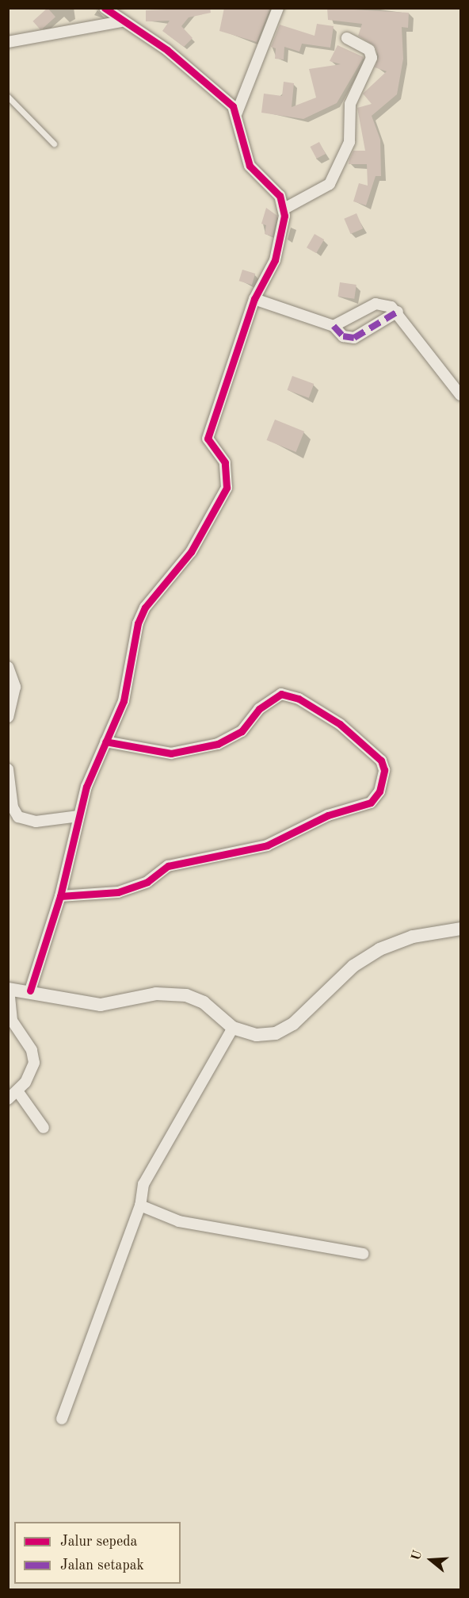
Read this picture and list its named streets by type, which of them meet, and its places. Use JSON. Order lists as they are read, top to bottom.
{
  "legend": ["Jalur sepeda", "Jalan setapak"],
  "north": "left"
}
